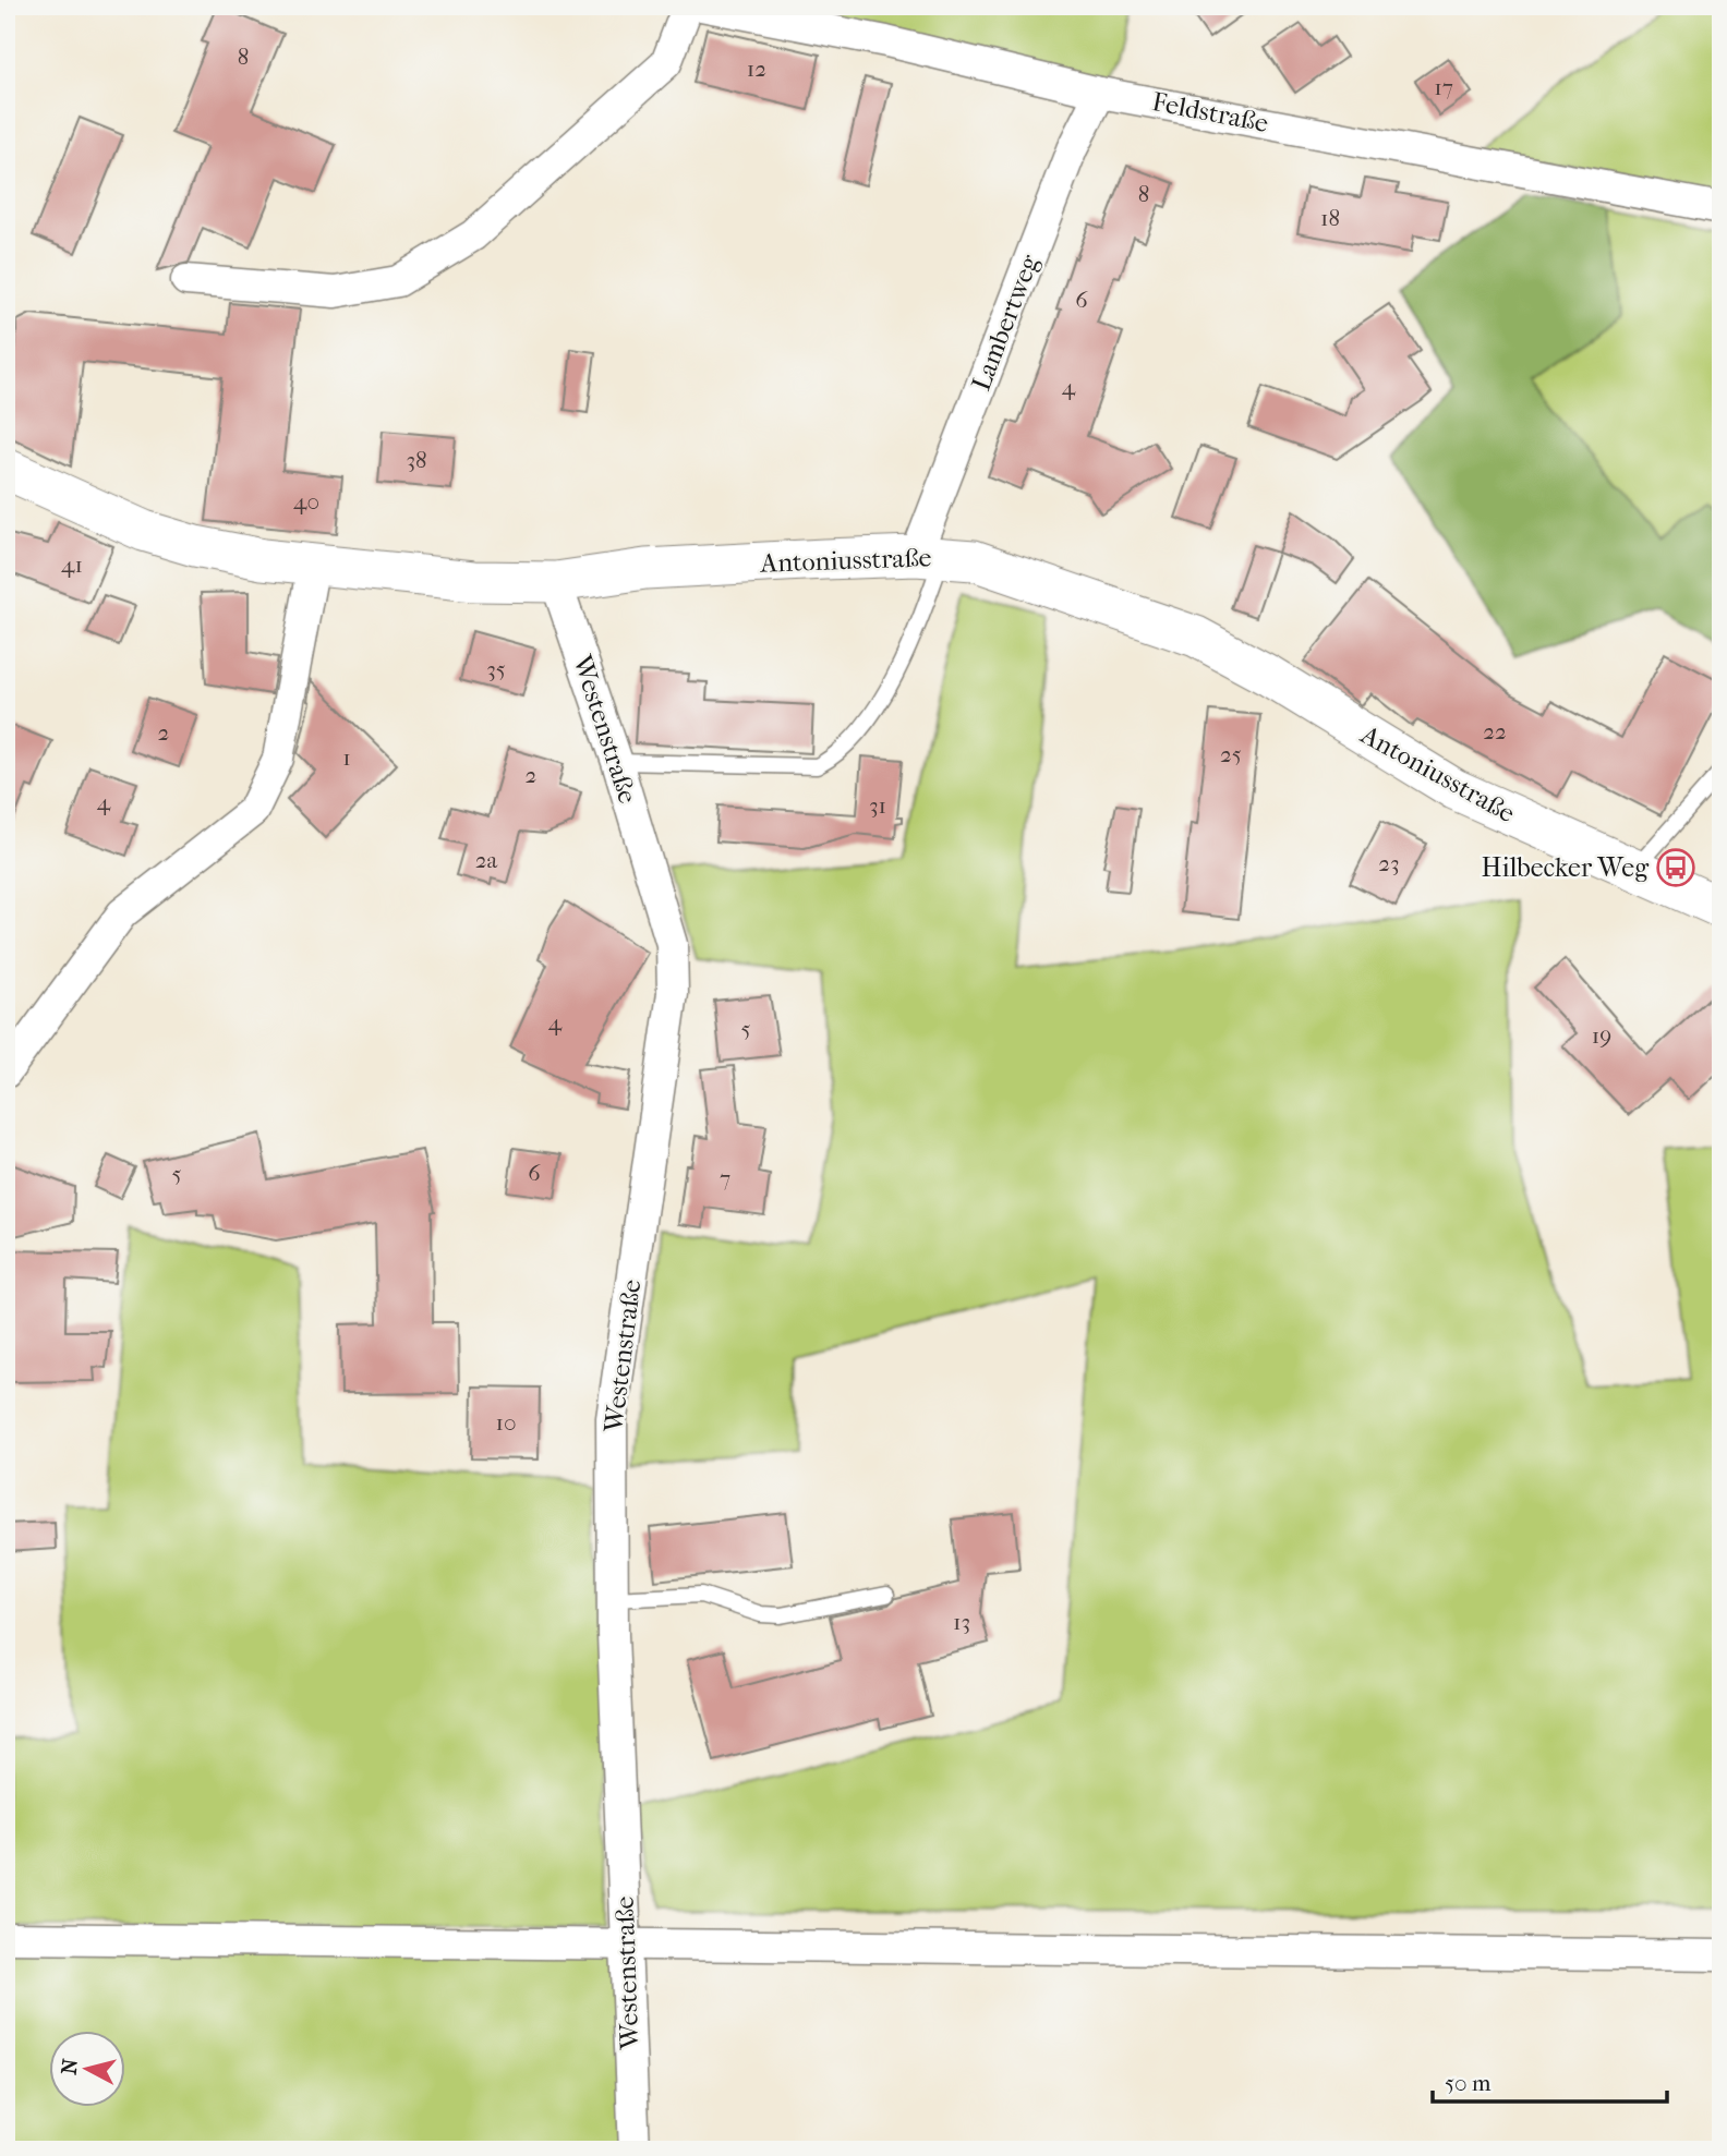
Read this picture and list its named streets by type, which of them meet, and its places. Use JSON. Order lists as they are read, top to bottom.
{
  "streets": {
    "street": [
      "Feldstraße",
      "Lambertweg",
      "Antoniusstraße",
      "Westenstraße"
    ]
  },
  "crossings": [
    ["Feldstraße", "Lambertweg"],
    ["Lambertweg", "Antoniusstraße"],
    ["Antoniusstraße", "Westenstraße"]
  ],
  "places": {
    "bus stop": ["Hilbecker Weg"]
  },
  "house_numbers": [
    "8",
    "12",
    "17",
    "8",
    "18",
    "6",
    "4",
    "38",
    "40",
    "41",
    "35",
    "22",
    "2",
    "25",
    "1",
    "2",
    "4",
    "31",
    "2a",
    "23",
    "4",
    "5",
    "19",
    "6",
    "5",
    "7",
    "10",
    "13"
  ],
  "scale_bar": "50 m",
  "north": "left"
}
